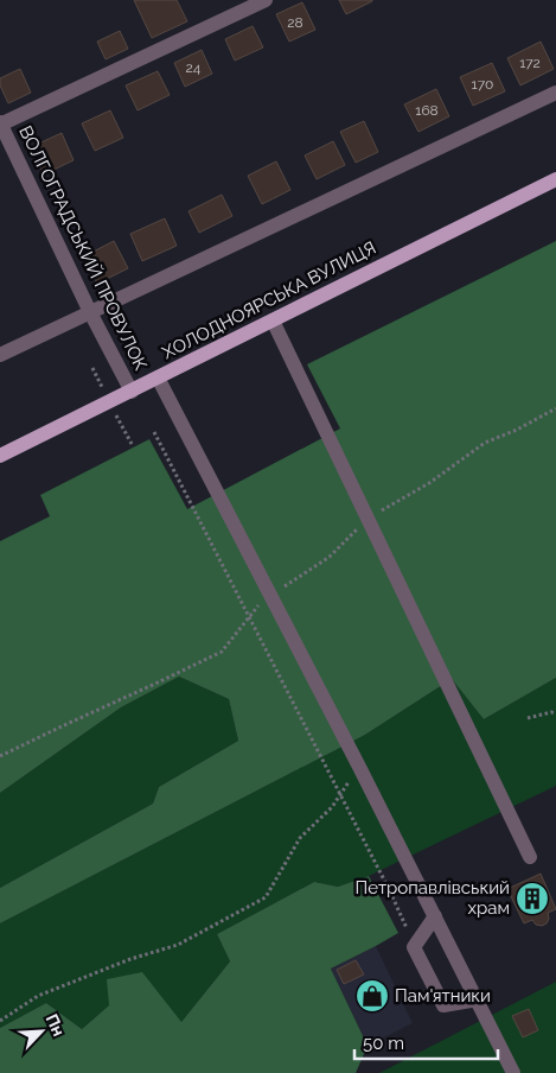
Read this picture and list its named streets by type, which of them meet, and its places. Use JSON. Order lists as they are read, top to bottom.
{
  "streets": {
    "main road": ["ХОЛОДНОЯРСЬКА ВУЛИЦЯ"],
    "street": ["ВОЛГОГРАДСЬКИЙ ПРОВУЛОК"]
  },
  "crossings": [
    ["ВОЛГОГРАДСЬКИЙ ПРОВУЛОК", "ХОЛОДНОЯРСЬКА ВУЛИЦЯ"]
  ],
  "places": {
    "building": ["Петропавлівський храм"],
    "shop": ["Пам'ятники"]
  },
  "house_numbers": [
    "28",
    "172",
    "24",
    "170",
    "168"
  ],
  "scale_bar": "50 m",
  "north": "top right"
}
